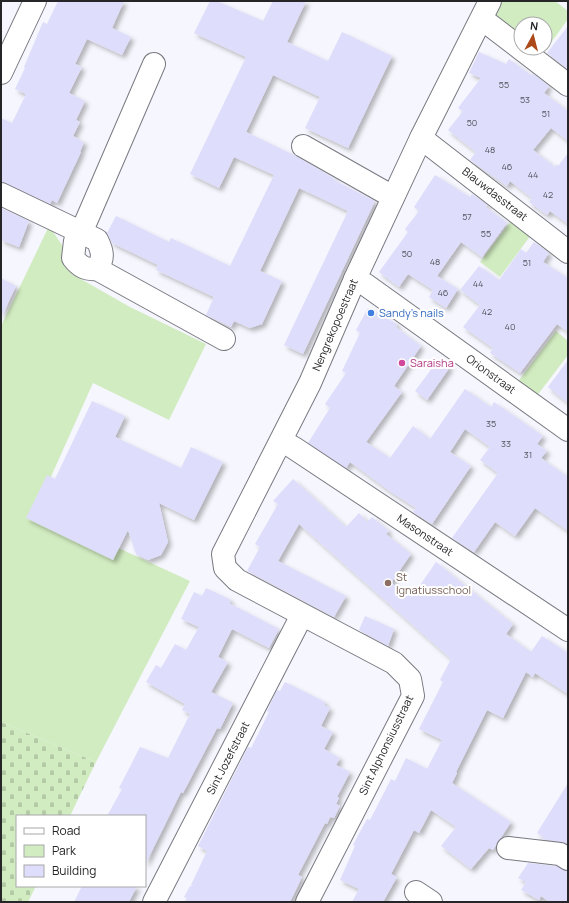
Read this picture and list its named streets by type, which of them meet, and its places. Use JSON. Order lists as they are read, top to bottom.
{
  "streets": {
    "street": [
      "Blauwdasstraat",
      "Nengrekopoestraat",
      "Orionstraat",
      "Masonstraat",
      "Sint Alphonsiusstraat",
      "Sint Jozefstraat"
    ]
  },
  "crossings": [
    ["Blauwdasstraat", "Nengrekopoestraat"],
    ["Nengrekopoestraat", "Orionstraat"],
    ["Nengrekopoestraat", "Masonstraat"],
    ["Nengrekopoestraat", "Sint Alphonsiusstraat"],
    ["Nengrekopoestraat", "Sint Jozefstraat"],
    ["Sint Alphonsiusstraat", "Sint Jozefstraat"]
  ],
  "places": ["Sandy's nails", "Saraisha", "St Ignatiusschool"],
  "house_numbers": [
    "55",
    "53",
    "51",
    "50",
    "48",
    "46",
    "44",
    "42",
    "57",
    "55",
    "50",
    "48",
    "51",
    "44",
    "46",
    "42",
    "40",
    "35",
    "33",
    "31"
  ],
  "legend": ["Road", "Park", "Building"],
  "north": "top"
}
